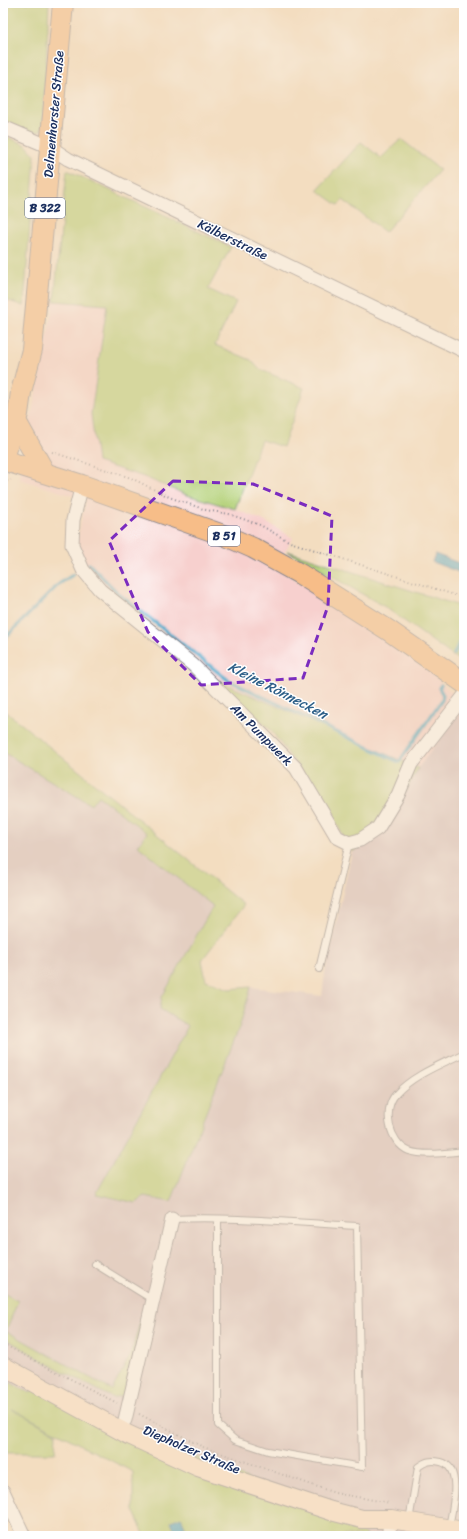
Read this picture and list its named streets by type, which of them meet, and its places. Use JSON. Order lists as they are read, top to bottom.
{
  "streets": {
    "main road": ["Delmenhorster Straße", "B 322", "B 51"],
    "street": ["Kälberstraße", "Am Pumpwerk", "Diepholzer Straße"]
  },
  "crossings": [
    ["Delmenhorster Straße", "Kälberstraße"],
    ["Delmenhorster Straße", "B 51"],
    ["B 51", "Am Pumpwerk"]
  ],
  "water": ["Kleine Rönnecken"]
}
